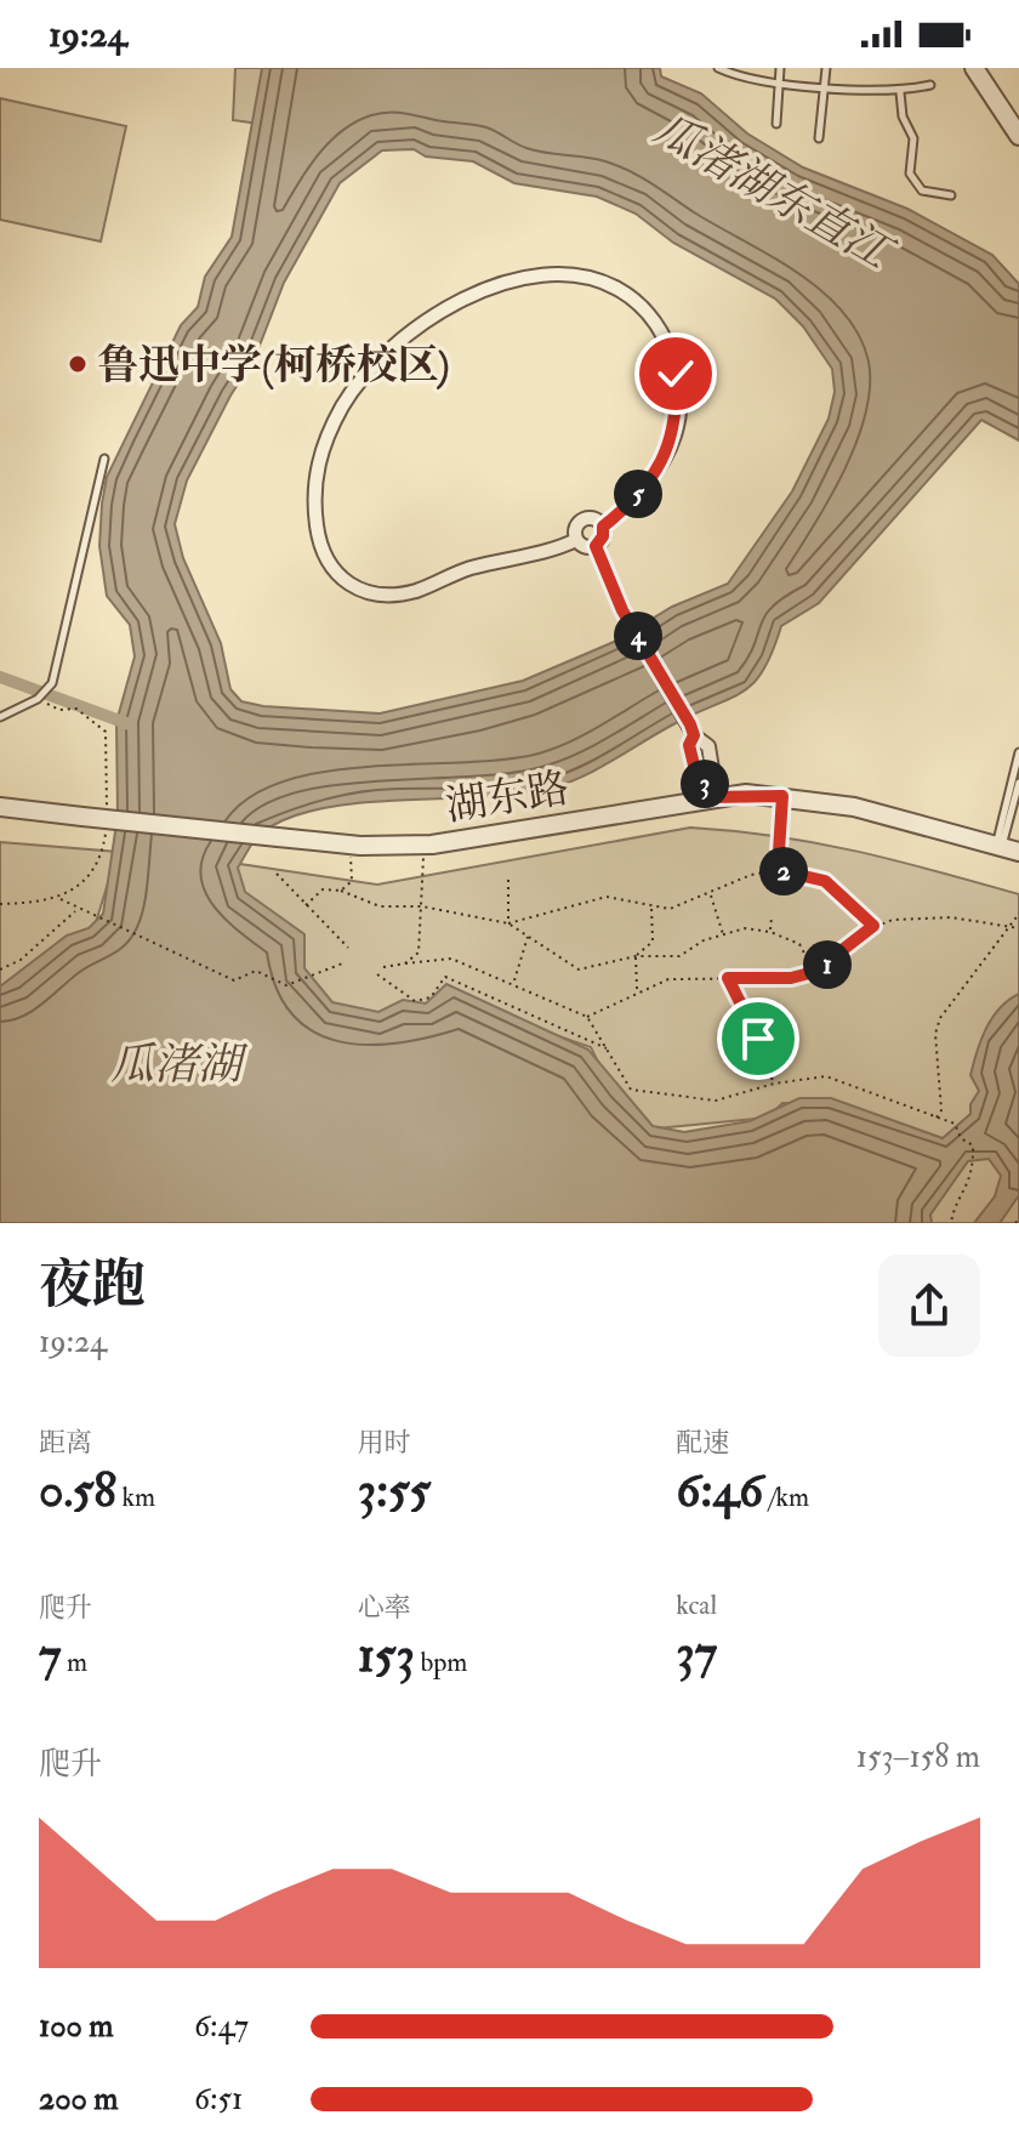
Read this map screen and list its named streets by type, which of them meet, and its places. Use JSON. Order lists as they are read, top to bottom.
{
  "streets": {
    "street": ["湖东路"]
  },
  "water": ["瓜渚湖东直江", "瓜渚湖"],
  "places": ["鲁迅中学(柯桥校区)"],
  "page": {
    "status": "19:24",
    "pins": [
      "5",
      "4",
      "3",
      "2",
      "1"
    ],
    "heading": ["夜跑", "19:24"],
    "stats": [
      ["距离", "0.58 km"],
      ["用时", "3:55"],
      ["配速", "6:46 /km"],
      ["爬升", "7 m"],
      ["心率", "153 bpm"],
      ["kcal", "37"]
    ],
    "chart": ["爬升", "153–158 m"],
    "list": [
      {
        "name": "100 m",
        "note": "6:47"
      },
      {
        "name": "200 m",
        "note": "6:51"
      }
    ]
  }
}
